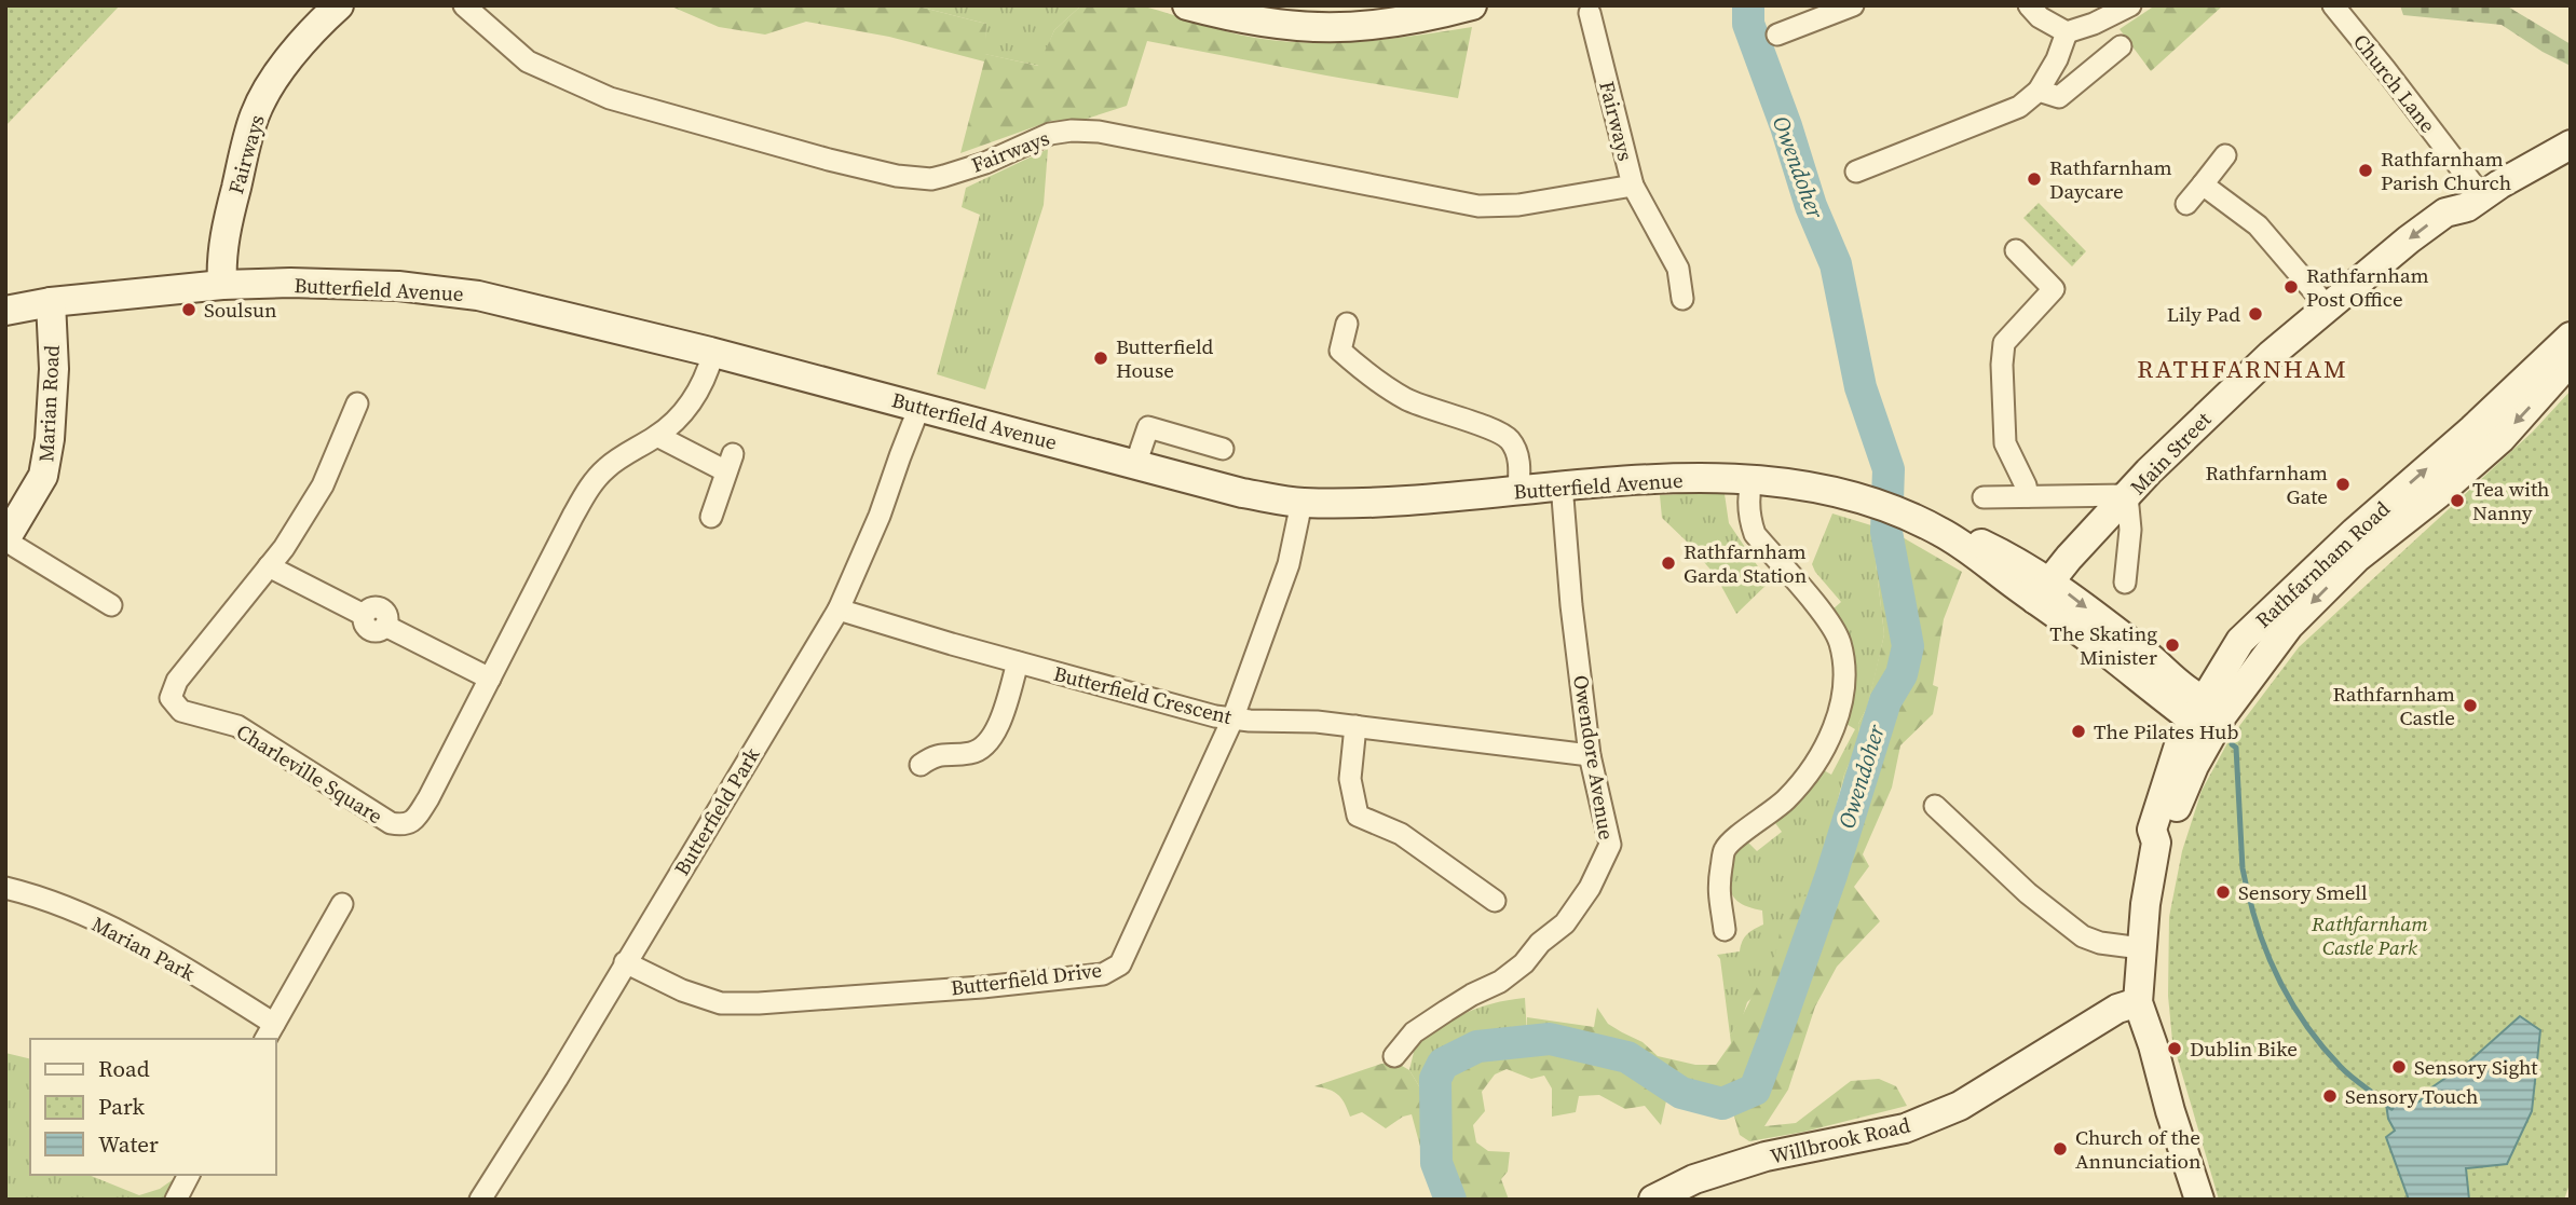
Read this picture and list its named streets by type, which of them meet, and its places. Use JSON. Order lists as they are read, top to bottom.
{
  "streets": {
    "main road": [
      "Fairways",
      "Butterfield Avenue",
      "Marian Road",
      "Main Street",
      "Rathfarnham Road",
      "Willbrook Road"
    ],
    "street": [
      "Church Lane",
      "Butterfield Crescent",
      "Owendore Avenue",
      "Charleville Square",
      "Butterfield Park",
      "Marian Park",
      "Butterfield Drive"
    ]
  },
  "crossings": [
    ["Church Lane", "Main Street"],
    ["Fairways", "Butterfield Avenue"],
    ["Butterfield Avenue", "Marian Road"],
    ["Butterfield Avenue", "Rathfarnham Road"],
    ["Butterfield Avenue", "Charleville Square"],
    ["Butterfield Avenue", "Butterfield Park"],
    ["Butterfield Avenue", "Butterfield Drive"],
    ["Rathfarnham Road", "Willbrook Road"],
    ["Butterfield Crescent", "Owendore Avenue"],
    ["Butterfield Crescent", "Butterfield Park"],
    ["Butterfield Crescent", "Butterfield Drive"],
    ["Butterfield Park", "Butterfield Drive"]
  ],
  "districts": ["RATHFARNHAM"],
  "water": ["Owendoher"],
  "parks": ["Rathfarnham Castle Park"],
  "places": [
    "Rathfarnham Parish Church",
    "Rathfarnham Daycare",
    "Rathfarnham Post Office",
    "Soulsun",
    "Lily Pad",
    "Butterfield House",
    "Rathfarnham Gate",
    "Tea with Nanny",
    "Rathfarnham Garda Station",
    "The Skating Minister",
    "Rathfarnham Castle",
    "The Pilates Hub",
    "Sensory Smell",
    "Dublin Bike",
    "Sensory Sight",
    "Sensory Touch",
    "Church of the Annunciation"
  ],
  "legend": ["Road", "Park", "Water"]
}
